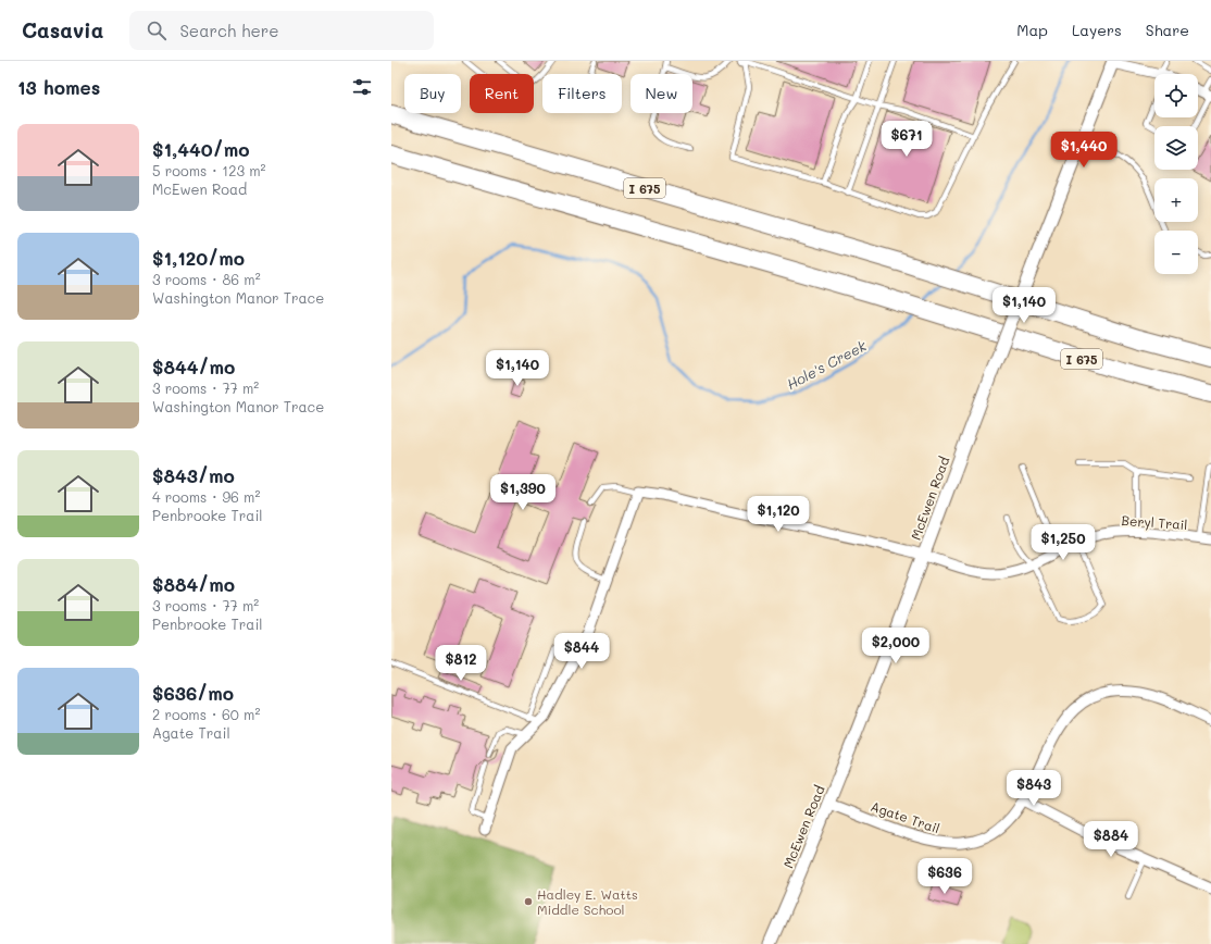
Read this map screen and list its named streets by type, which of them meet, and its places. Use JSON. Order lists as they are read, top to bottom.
{
  "streets": {
    "highway": ["I 675"],
    "street": ["McEwen Road", "Beryl Trail", "Agate Trail"]
  },
  "crossings": [
    ["McEwen Road", "Beryl Trail"],
    ["McEwen Road", "Agate Trail"]
  ],
  "water": ["Hole's Creek"],
  "places": ["Hadley E. Watts Middle School"],
  "page": {
    "header": "Casavia",
    "search": "Search here",
    "nav": ["Map", "Layers", "Share"],
    "heading": "13 homes",
    "map_buttons": ["+", "−"],
    "chip": [
      "Buy",
      "Rent",
      "Filters",
      "New"
    ],
    "list": [
      {
        "name": "$1,440/mo",
        "note": "5 rooms · 123 m² · McEwen Road"
      },
      {
        "name": "$1,120/mo",
        "note": "3 rooms · 86 m² · Washington Manor Trace"
      },
      {
        "name": "$844/mo",
        "note": "3 rooms · 77 m² · Washington Manor Trace"
      },
      {
        "name": "$843/mo",
        "note": "4 rooms · 96 m² · Penbrooke Trail"
      },
      {
        "name": "$884/mo",
        "note": "3 rooms · 77 m² · Penbrooke Trail"
      },
      {
        "name": "$636/mo",
        "note": "2 rooms · 60 m² · Agate Trail"
      }
    ],
    "price": [
      "$671",
      "$1,440",
      "$1,140",
      "$1,140",
      "$1,390",
      "$1,120",
      "$1,250",
      "$2,000",
      "$844",
      "$812",
      "$843",
      "$884",
      "$636"
    ]
  }
}
